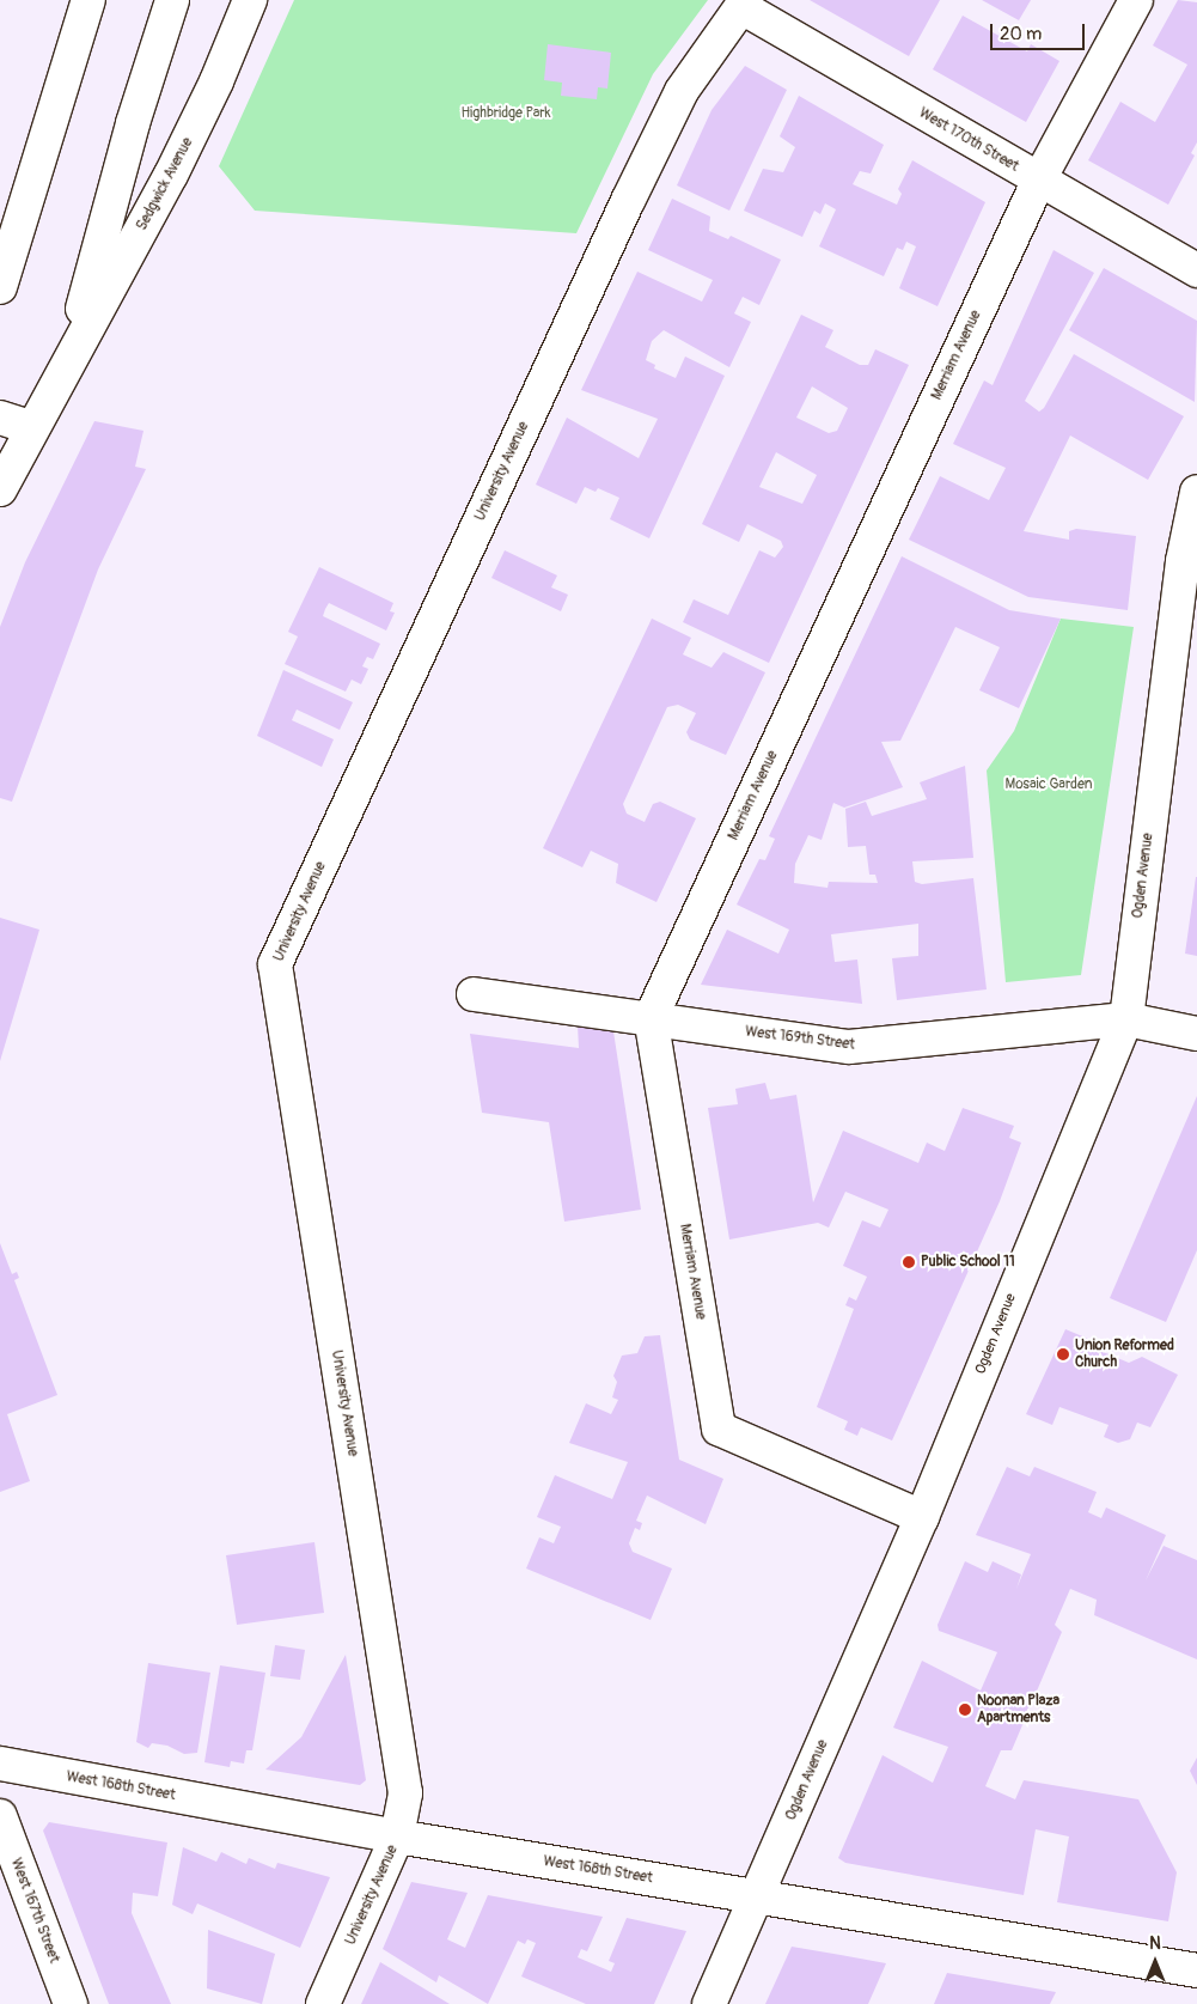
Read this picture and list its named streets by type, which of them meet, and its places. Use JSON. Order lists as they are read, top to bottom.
{
  "streets": {
    "main road": [
      "West 170th Street",
      "Sedgwick Avenue",
      "Merriam Avenue",
      "University Avenue",
      "Ogden Avenue",
      "West 169th Street",
      "West 168th Street",
      "West 167th Street"
    ]
  },
  "crossings": [
    ["West 170th Street", "Merriam Avenue"],
    ["West 170th Street", "University Avenue"],
    ["Merriam Avenue", "Ogden Avenue"],
    ["Merriam Avenue", "West 169th Street"],
    ["University Avenue", "West 168th Street"],
    ["Ogden Avenue", "West 169th Street"],
    ["Ogden Avenue", "West 168th Street"]
  ],
  "parks": ["Highbridge Park", "Mosaic Garden"],
  "places": ["Public School 11", "Union Reformed Church", "Noonan Plaza Apartments"],
  "scale_bar": "20 m",
  "north": "top"
}
